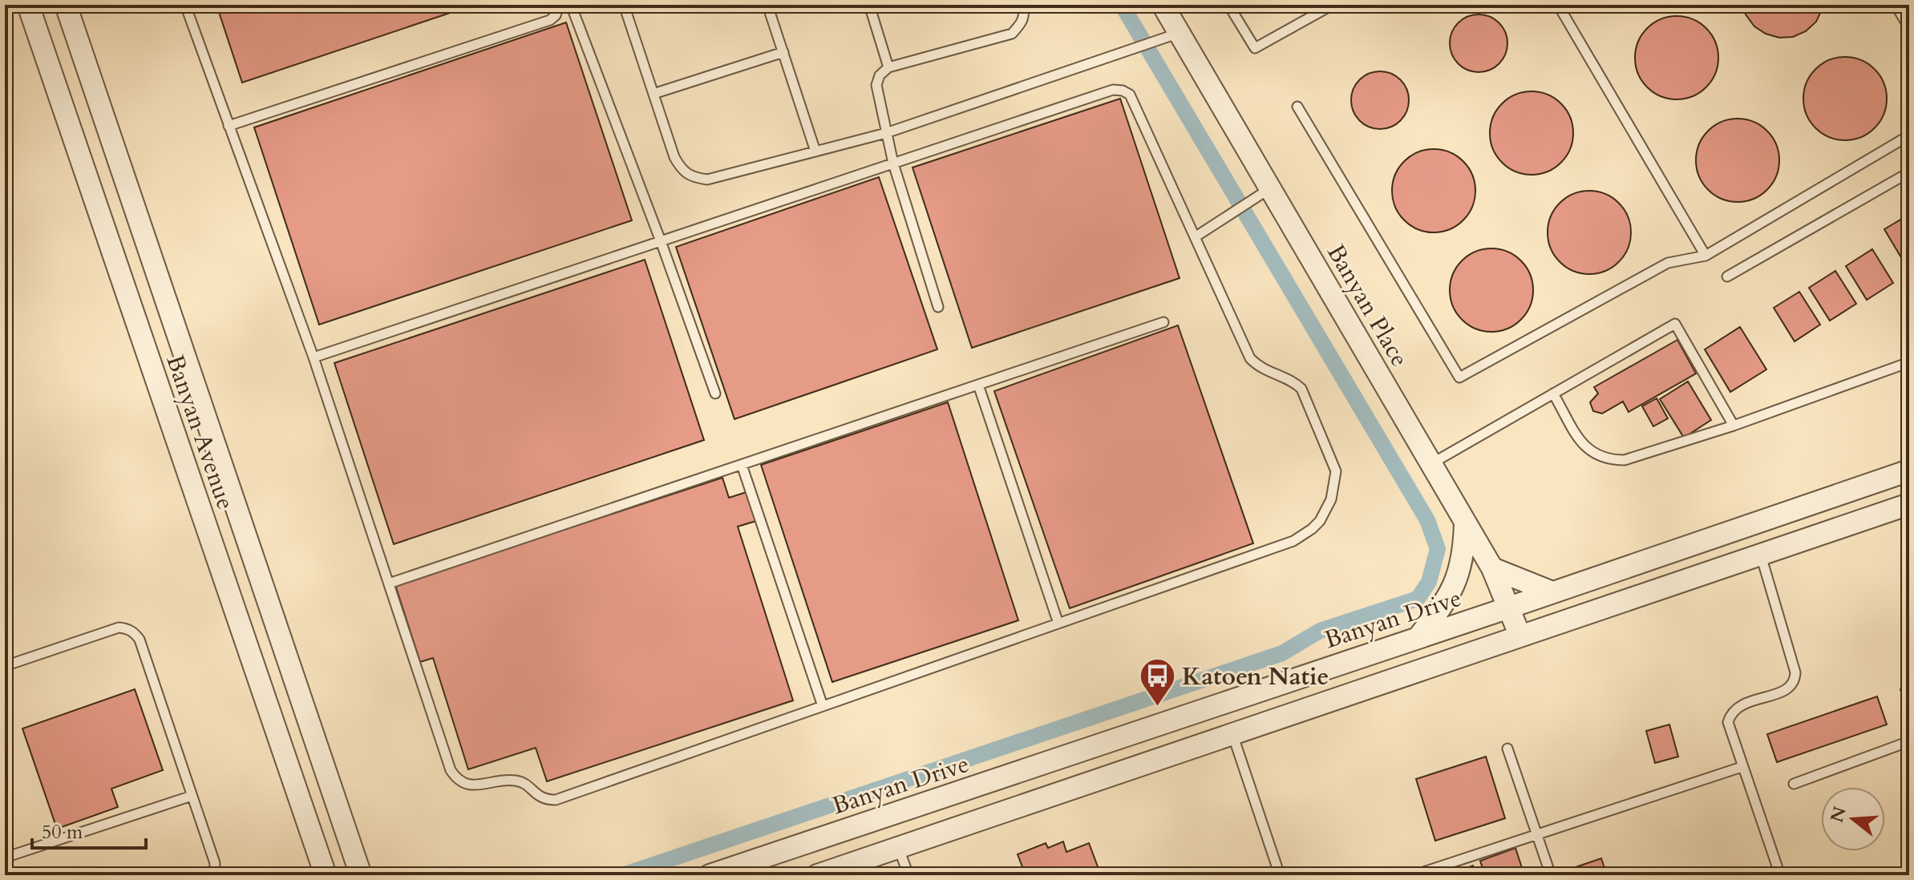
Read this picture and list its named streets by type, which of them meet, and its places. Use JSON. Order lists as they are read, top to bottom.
{
  "streets": {
    "street": ["Banyan Place", "Banyan Avenue", "Banyan Drive"]
  },
  "crossings": [
    ["Banyan Place", "Banyan Drive"]
  ],
  "places": {
    "bus stop": ["Katoen Natie"]
  },
  "scale_bar": "50 m",
  "north": "left"
}
